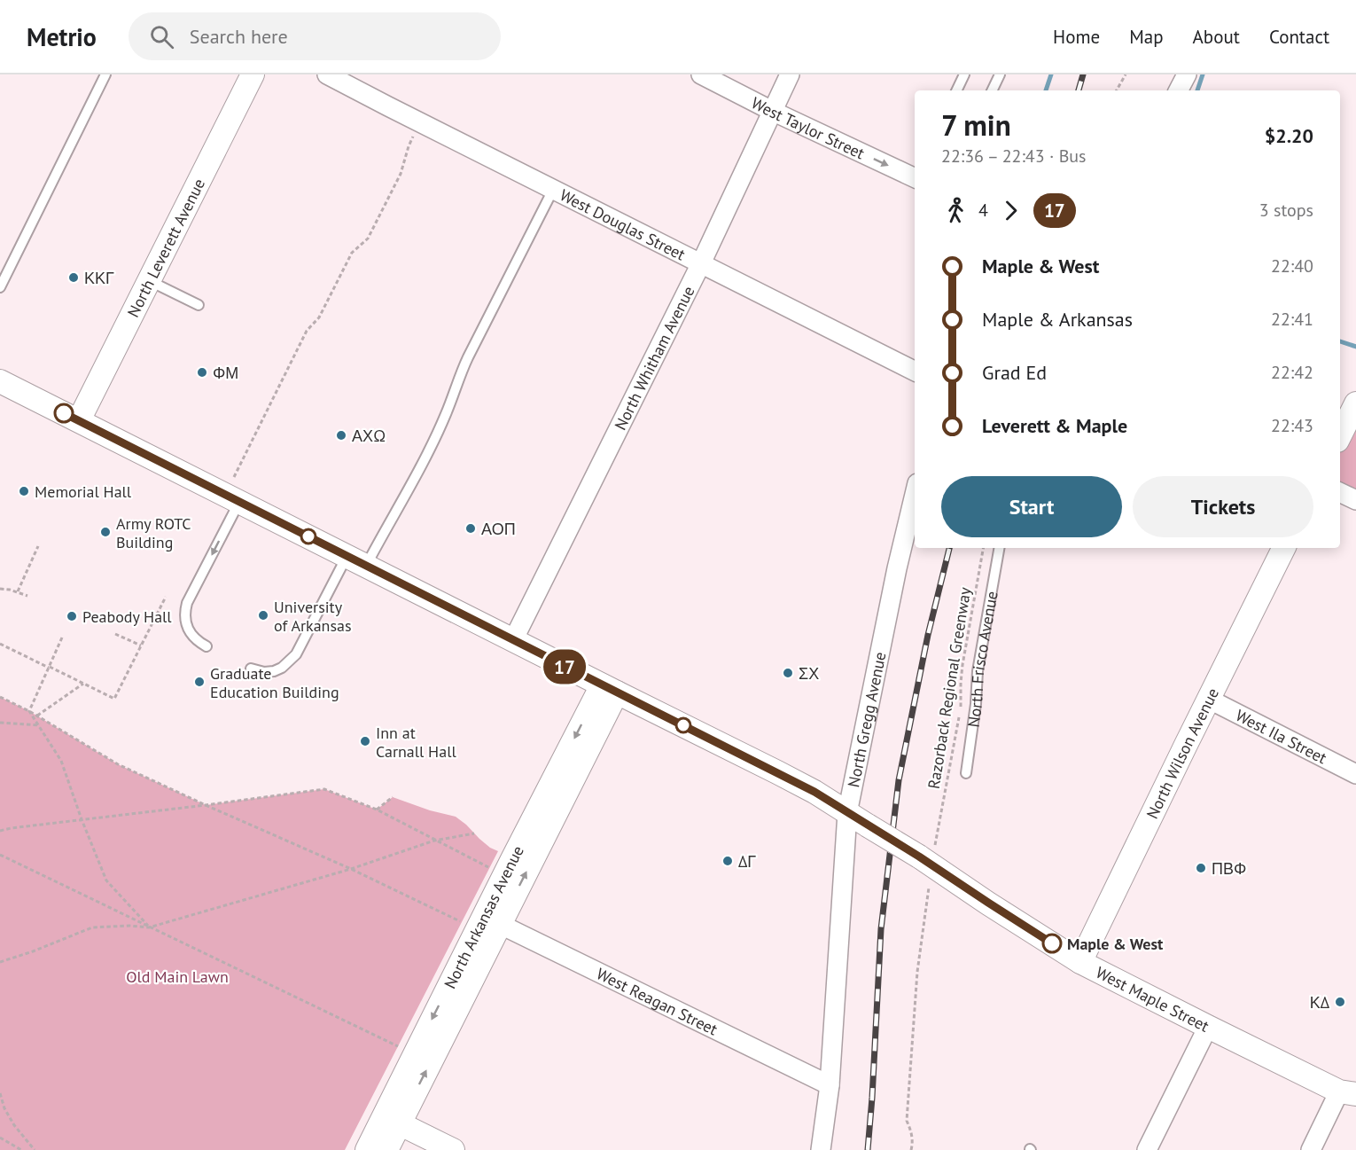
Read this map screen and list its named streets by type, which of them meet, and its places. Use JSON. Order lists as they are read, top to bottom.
{
  "streets": {
    "street": [
      "West Taylor Street",
      "West Douglas Street",
      "North Leverett Avenue",
      "North Whitham Avenue",
      "North Gregg Avenue",
      "West Ila Street",
      "North Wilson Avenue",
      "North Arkansas Avenue",
      "West Maple Street",
      "West Reagan Street"
    ],
    "lane": ["North Frisco Avenue"],
    "path": ["Razorback Regional Greenway"]
  },
  "crossings": [
    ["West Taylor Street", "North Whitham Avenue"],
    ["West Douglas Street", "North Whitham Avenue"],
    ["North Leverett Avenue", "West Maple Street"],
    ["North Whitham Avenue", "West Maple Street"],
    ["Razorback Regional Greenway", "West Maple Street"],
    ["North Gregg Avenue", "West Maple Street"],
    ["North Gregg Avenue", "West Reagan Street"],
    ["West Ila Street", "North Wilson Avenue"],
    ["North Wilson Avenue", "West Maple Street"],
    ["North Arkansas Avenue", "West Maple Street"],
    ["North Arkansas Avenue", "West Reagan Street"]
  ],
  "one_way": ["West Taylor Street"],
  "parks": ["Old Main Lawn"],
  "places": [
    "ΚΚΓ",
    "ΦΜ",
    "ΑΧΩ",
    "Memorial Hall",
    "ΑΟΠ",
    "Army ROTC Building",
    "University of Arkansas",
    "Peabody Hall",
    "ΣΧ",
    "Graduate Education Building",
    "Inn at Carnall Hall",
    "ΔΓ",
    "ΠΒΦ",
    "Maple & West",
    "ΚΔ"
  ],
  "lines": ["bus line 17"],
  "page": {
    "header": "Metrio",
    "search": "Search here",
    "nav": [
      "Home",
      "Map",
      "About",
      "Contact"
    ],
    "on_map": "17",
    "heading": ["7 min", "22:36 – 22:43 · Bus", "$2.20"],
    "legs": ["4", "17", "3 stops"],
    "list": [
      {
        "name": "Maple & West",
        "value": "22:40"
      },
      {
        "name": "Maple & Arkansas",
        "value": "22:41"
      },
      {
        "name": "Grad Ed",
        "value": "22:42"
      },
      {
        "name": "Leverett & Maple",
        "value": "22:43"
      }
    ],
    "buttons": ["Start", "Tickets"]
  }
}
